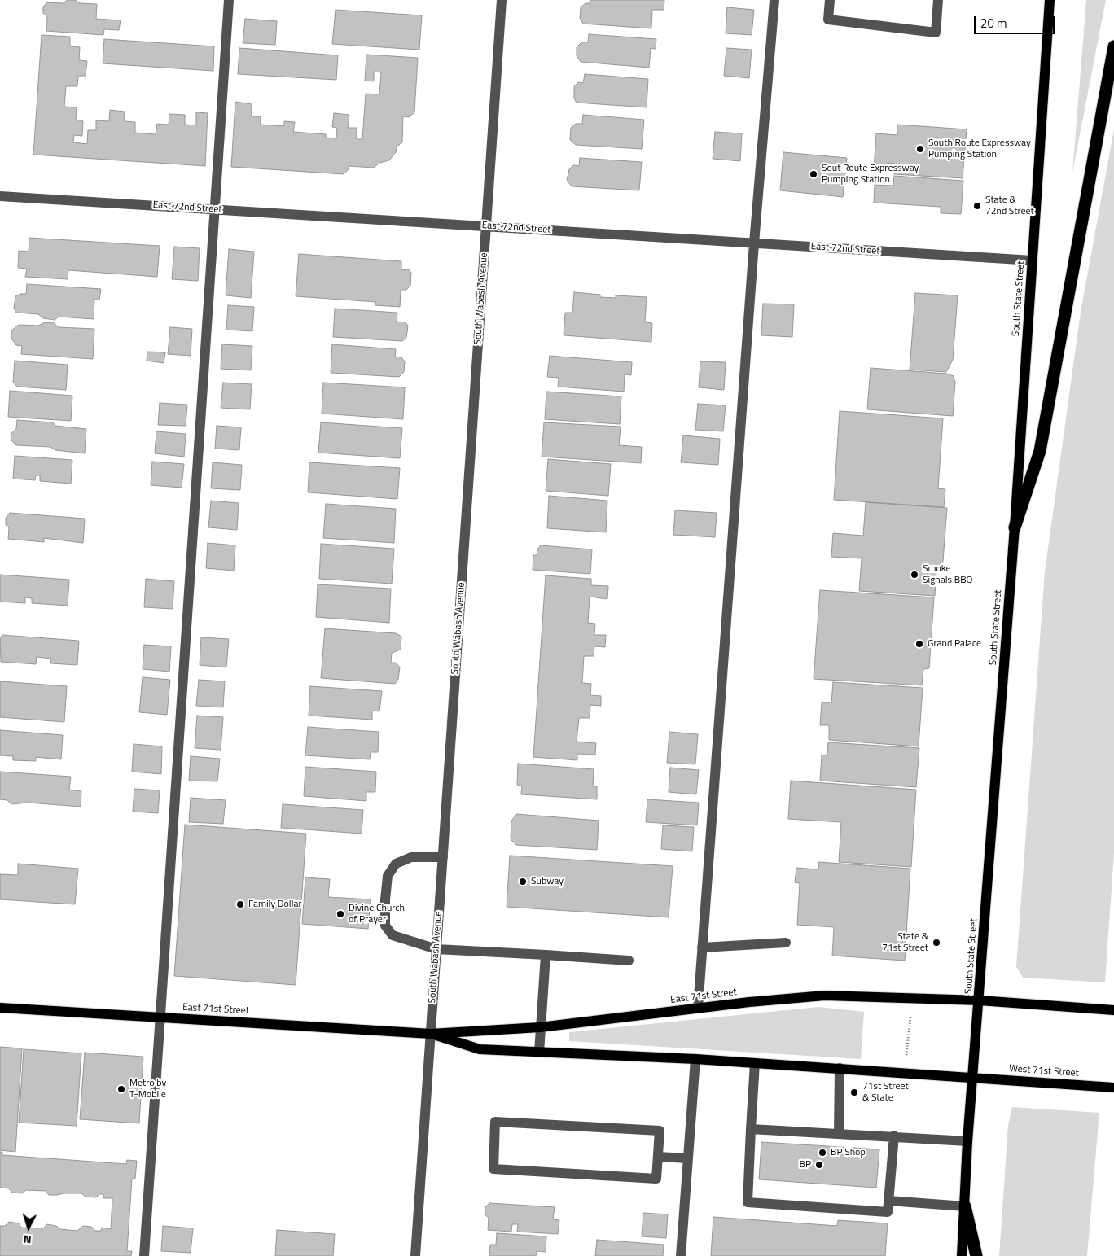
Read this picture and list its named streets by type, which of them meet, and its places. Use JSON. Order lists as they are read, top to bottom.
{
  "streets": {
    "main road": ["South State Street", "East 71st Street", "West 71st Street"],
    "street": ["East 72nd Street", "South Wabash Avenue"]
  },
  "crossings": [
    ["East 72nd Street", "South Wabash Avenue"],
    ["East 72nd Street", "South State Street"],
    ["South Wabash Avenue", "East 71st Street"],
    ["South State Street", "East 71st Street"],
    ["South State Street", "West 71st Street"],
    ["East 71st Street", "West 71st Street"]
  ],
  "places": [
    "South Route Expressway Pumping Station",
    "Sout Route Expressway Pumping Station",
    "State & 72nd Street",
    "Smoke Signals BBQ",
    "Grand Palace",
    "Subway",
    "Family Dollar",
    "Divine Church of Prayer",
    "State & 71st Street",
    "Metro by T-Mobile",
    "71st Street & State",
    "BP Shop",
    "BP"
  ],
  "scale_bar": "20 m",
  "north": "bottom"
}
